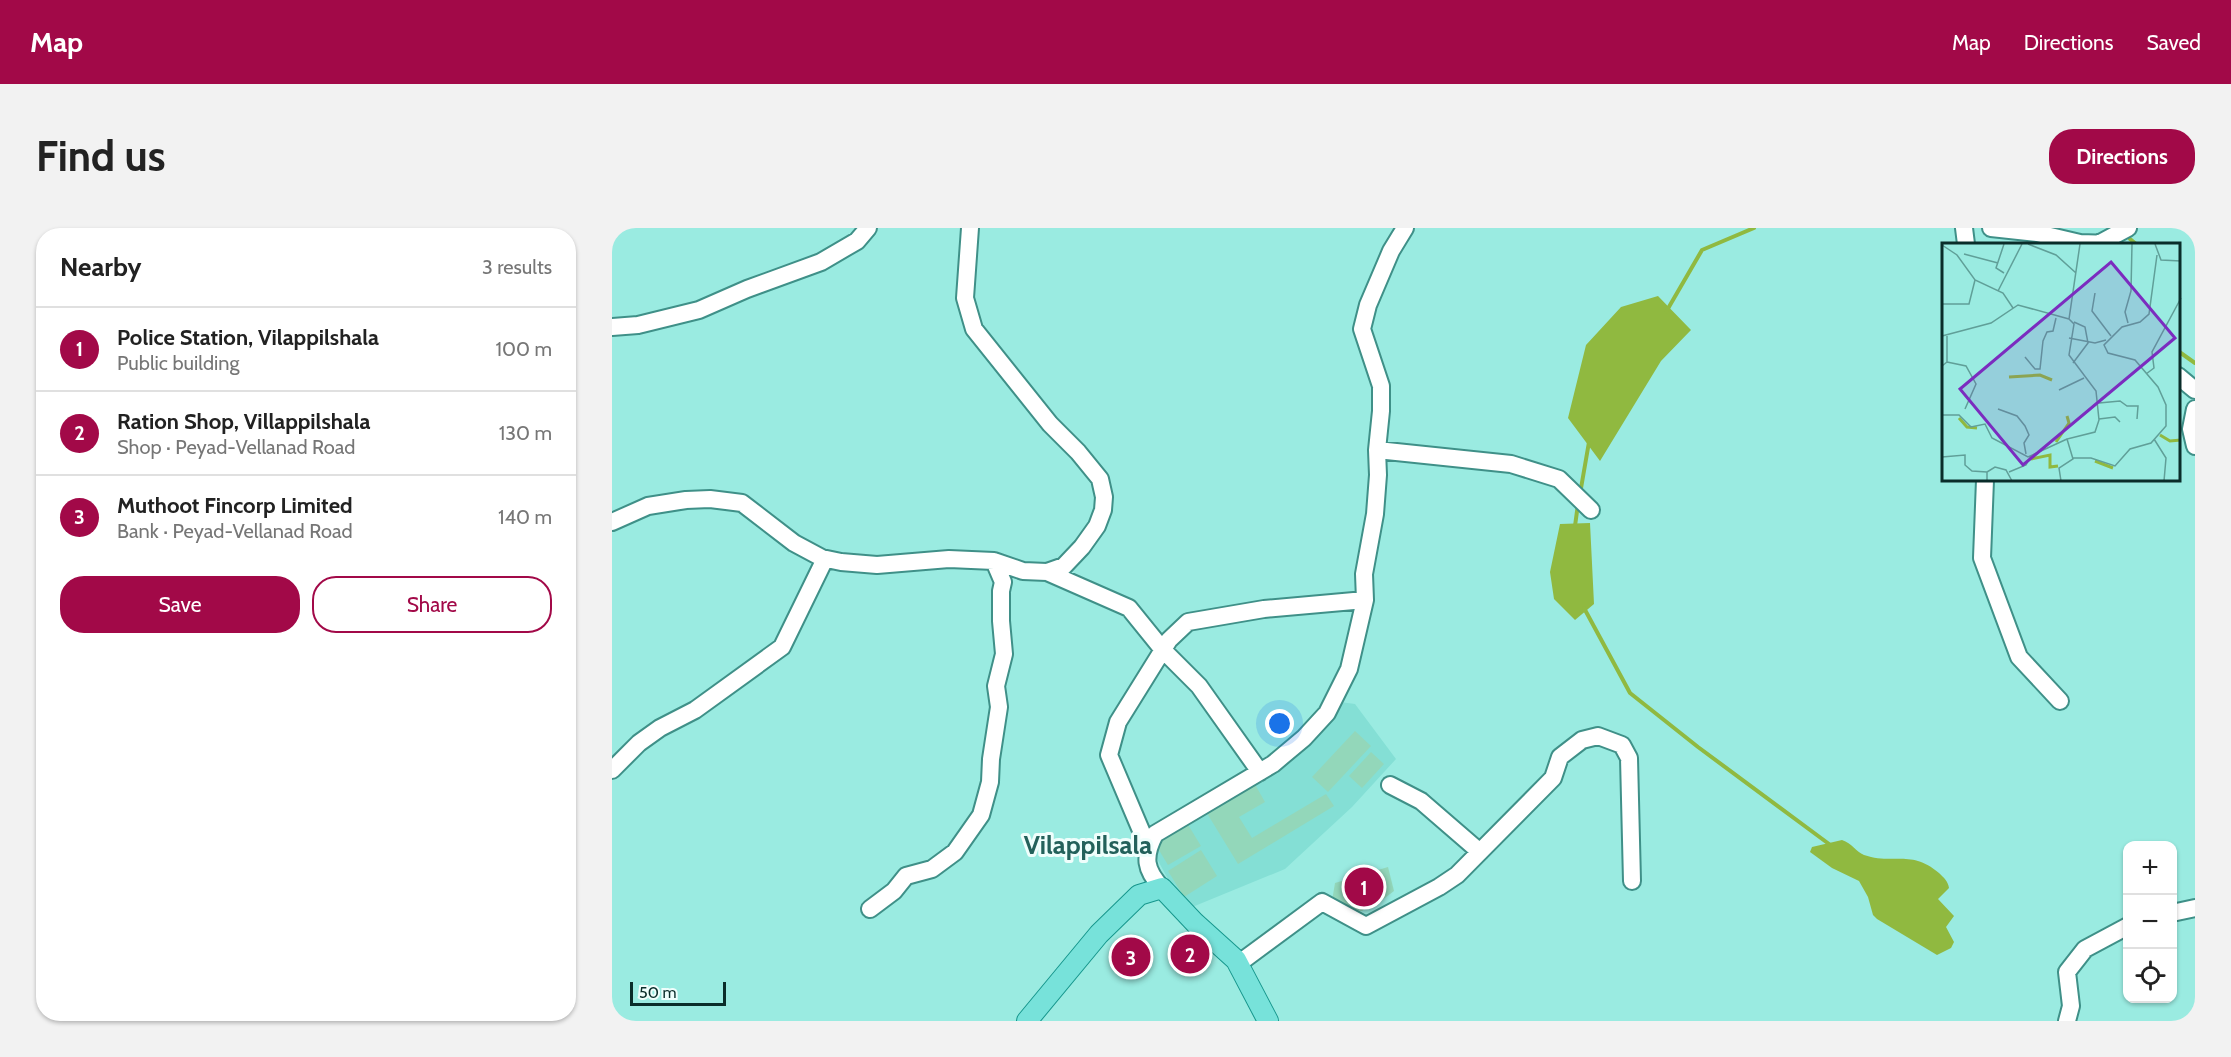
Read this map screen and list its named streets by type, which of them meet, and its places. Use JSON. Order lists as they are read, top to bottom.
{
  "districts": ["Vilappilsala"],
  "scale_bar": "50 m",
  "page": {
    "header": "Map",
    "nav": ["Map", "Directions", "Saved"],
    "buttons": [
      "Directions",
      ["Save", "Share"]
    ],
    "title": "Find us",
    "heading": ["Nearby", "3 results"],
    "list": [
      {
        "mark": "1",
        "name": "Police Station, Vilappilshala",
        "note": "Public building",
        "value": "100 m"
      },
      {
        "mark": "2",
        "name": "Ration Shop, Villappilshala",
        "note": "Shop · Peyad-Vellanad Road",
        "value": "130 m"
      },
      {
        "mark": "3",
        "name": "Muthoot Fincorp Limited",
        "note": "Bank · Peyad-Vellanad Road",
        "value": "140 m"
      }
    ],
    "map_buttons": ["+", "−"],
    "pins": ["1", "2", "3"],
    "scale": "50 m"
  }
}
